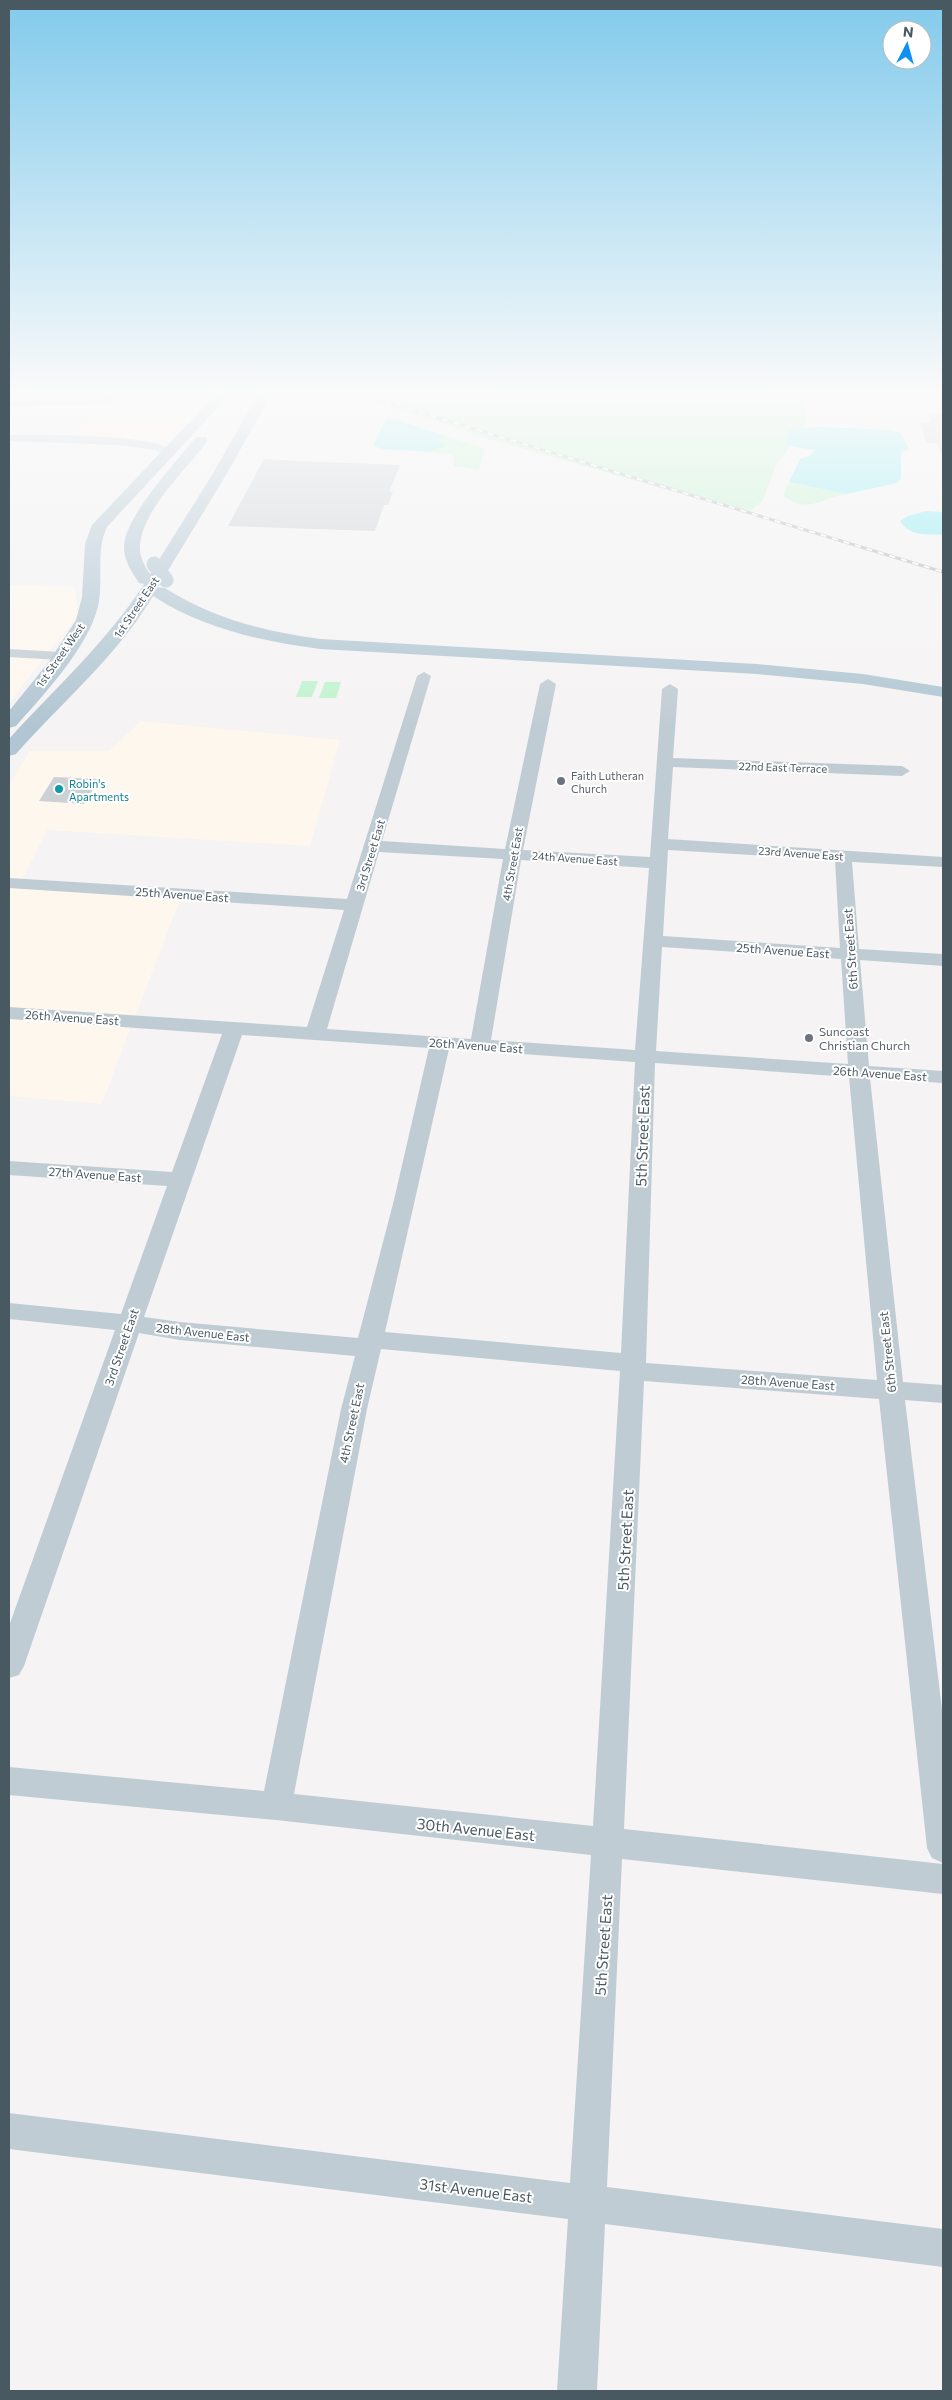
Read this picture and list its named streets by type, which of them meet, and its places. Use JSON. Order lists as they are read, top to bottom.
{
  "streets": {
    "main road": ["1st Street East", "1st Street West"],
    "street": [
      "22nd East Terrace",
      "23rd Avenue East",
      "3rd Street East",
      "24th Avenue East",
      "4th Street East",
      "25th Avenue East",
      "6th Street East",
      "26th Avenue East",
      "5th Street East",
      "27th Avenue East",
      "28th Avenue East",
      "30th Avenue East",
      "31st Avenue East"
    ]
  },
  "crossings": [
    ["22nd East Terrace", "5th Street East"],
    ["23rd Avenue East", "24th Avenue East"],
    ["23rd Avenue East", "6th Street East"],
    ["23rd Avenue East", "5th Street East"],
    ["3rd Street East", "24th Avenue East"],
    ["3rd Street East", "25th Avenue East"],
    ["3rd Street East", "26th Avenue East"],
    ["3rd Street East", "27th Avenue East"],
    ["3rd Street East", "28th Avenue East"],
    ["24th Avenue East", "4th Street East"],
    ["24th Avenue East", "5th Street East"],
    ["4th Street East", "26th Avenue East"],
    ["4th Street East", "28th Avenue East"],
    ["4th Street East", "30th Avenue East"],
    ["25th Avenue East", "6th Street East"],
    ["25th Avenue East", "5th Street East"],
    ["6th Street East", "26th Avenue East"],
    ["6th Street East", "28th Avenue East"],
    ["26th Avenue East", "5th Street East"],
    ["5th Street East", "28th Avenue East"],
    ["5th Street East", "30th Avenue East"],
    ["5th Street East", "31st Avenue East"]
  ],
  "places": ["Faith Lutheran Church", "Robin's Apartments", "Suncoast Christian Church"],
  "north": "top"
}
